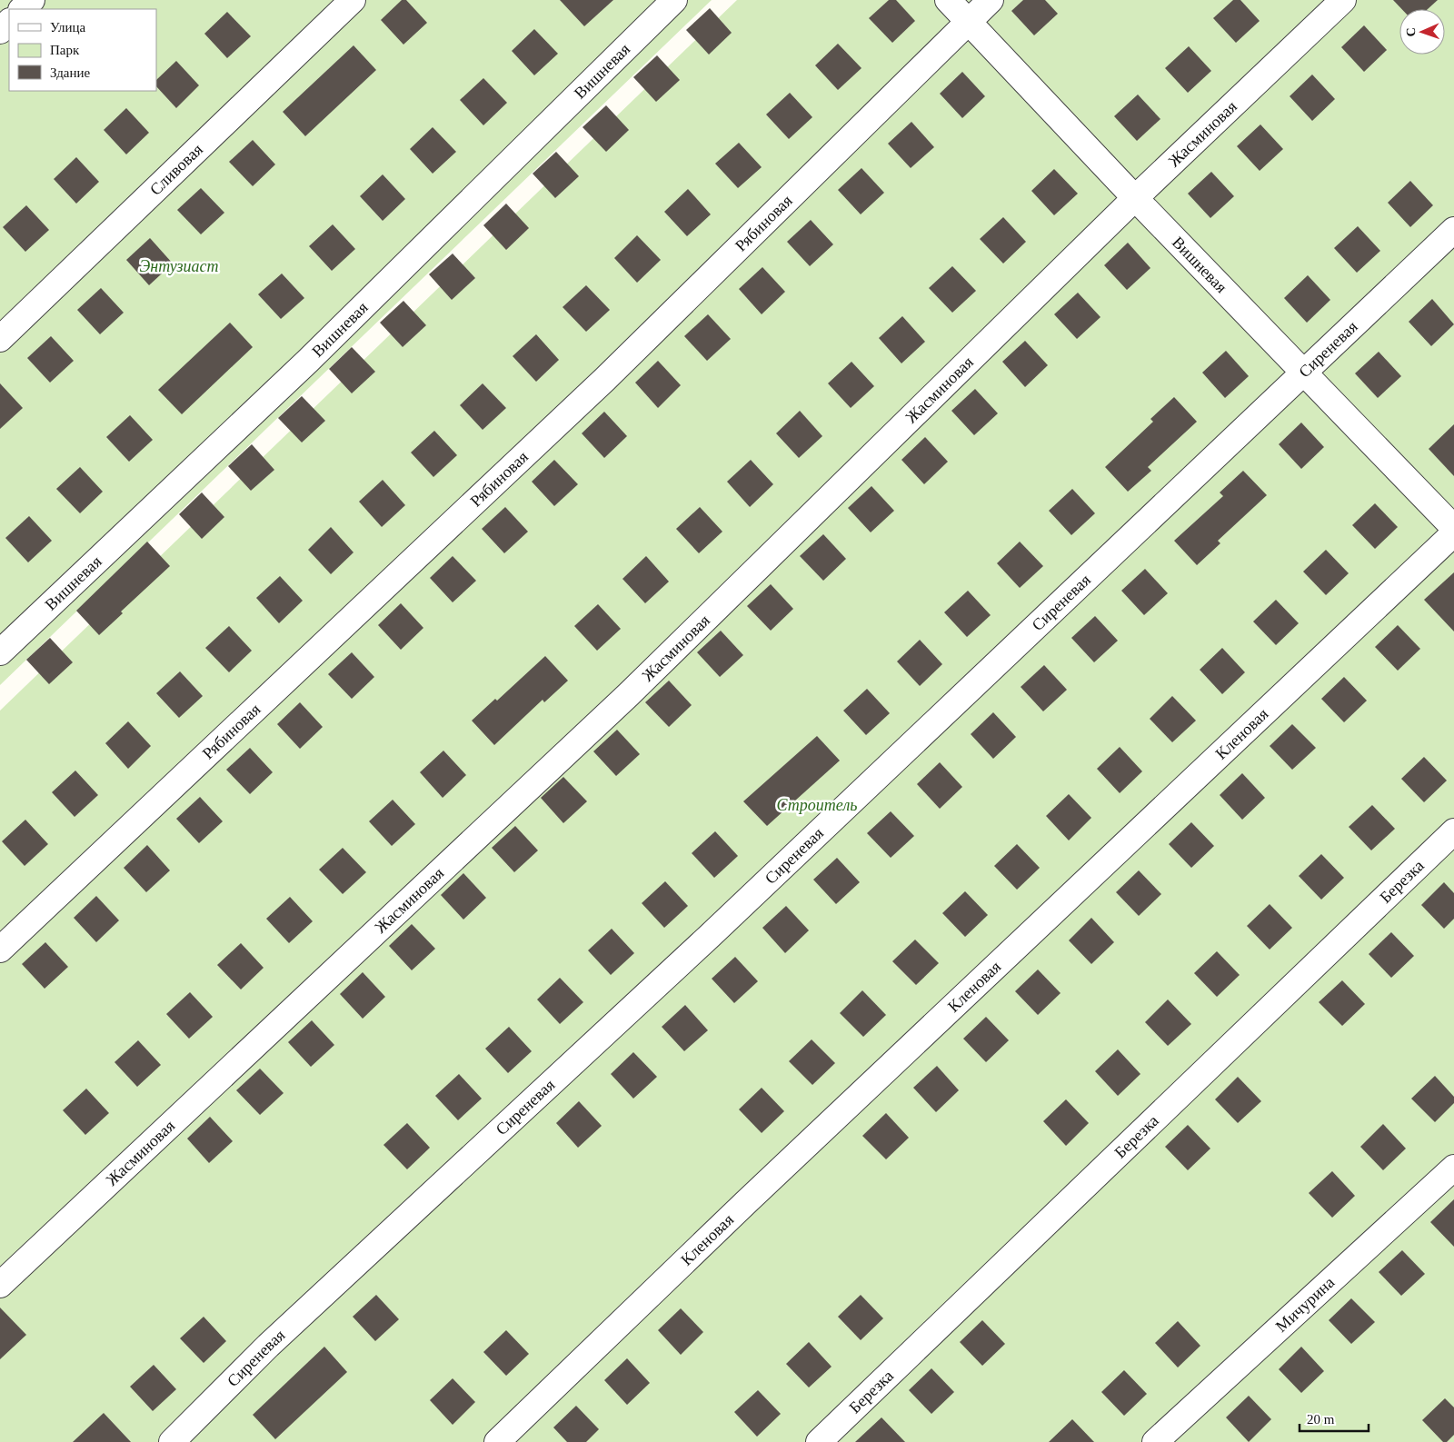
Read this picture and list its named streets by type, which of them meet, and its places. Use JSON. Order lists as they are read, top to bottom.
{
  "streets": {
    "street": [
      "Вишневая",
      "Жасминовая",
      "Сливовая",
      "Рябиновая",
      "Сиреневая",
      "Кленовая",
      "Березка",
      "Мичурина"
    ]
  },
  "crossings": [
    ["Вишневая", "Жасминовая"],
    ["Вишневая", "Рябиновая"],
    ["Вишневая", "Сиреневая"]
  ],
  "parks": ["Энтузиаст", "Строитель"],
  "legend": ["Улица", "Парк", "Здание"],
  "scale_bar": "20 m",
  "north": "left"
}
